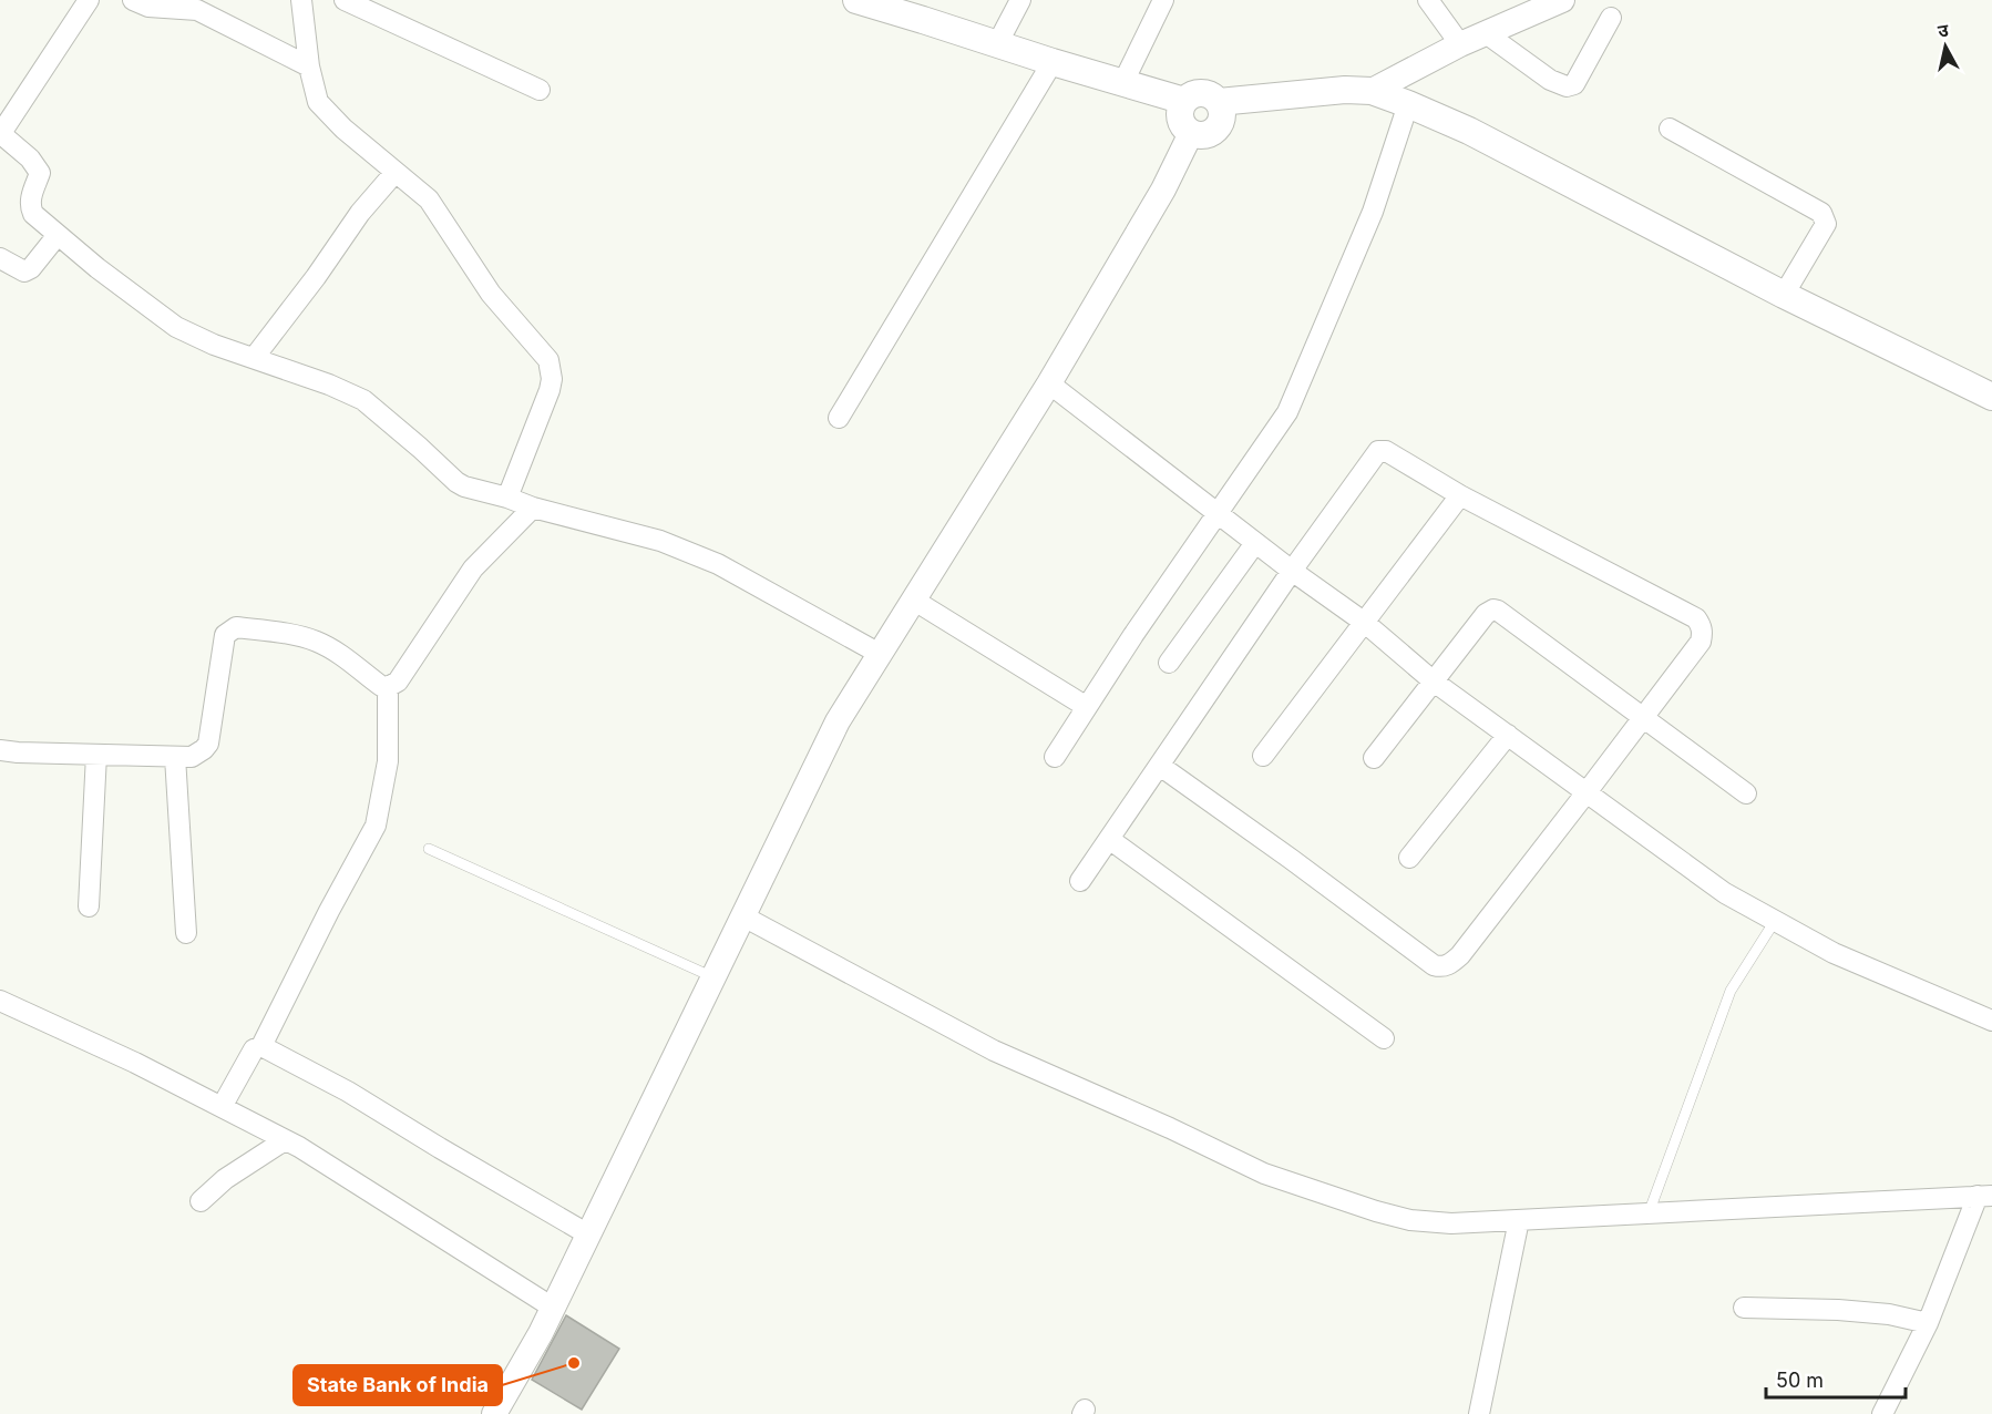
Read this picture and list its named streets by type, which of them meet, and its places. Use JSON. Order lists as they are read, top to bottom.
{
  "places": ["State Bank of India"],
  "scale_bar": "50 m",
  "north": "top"
}
